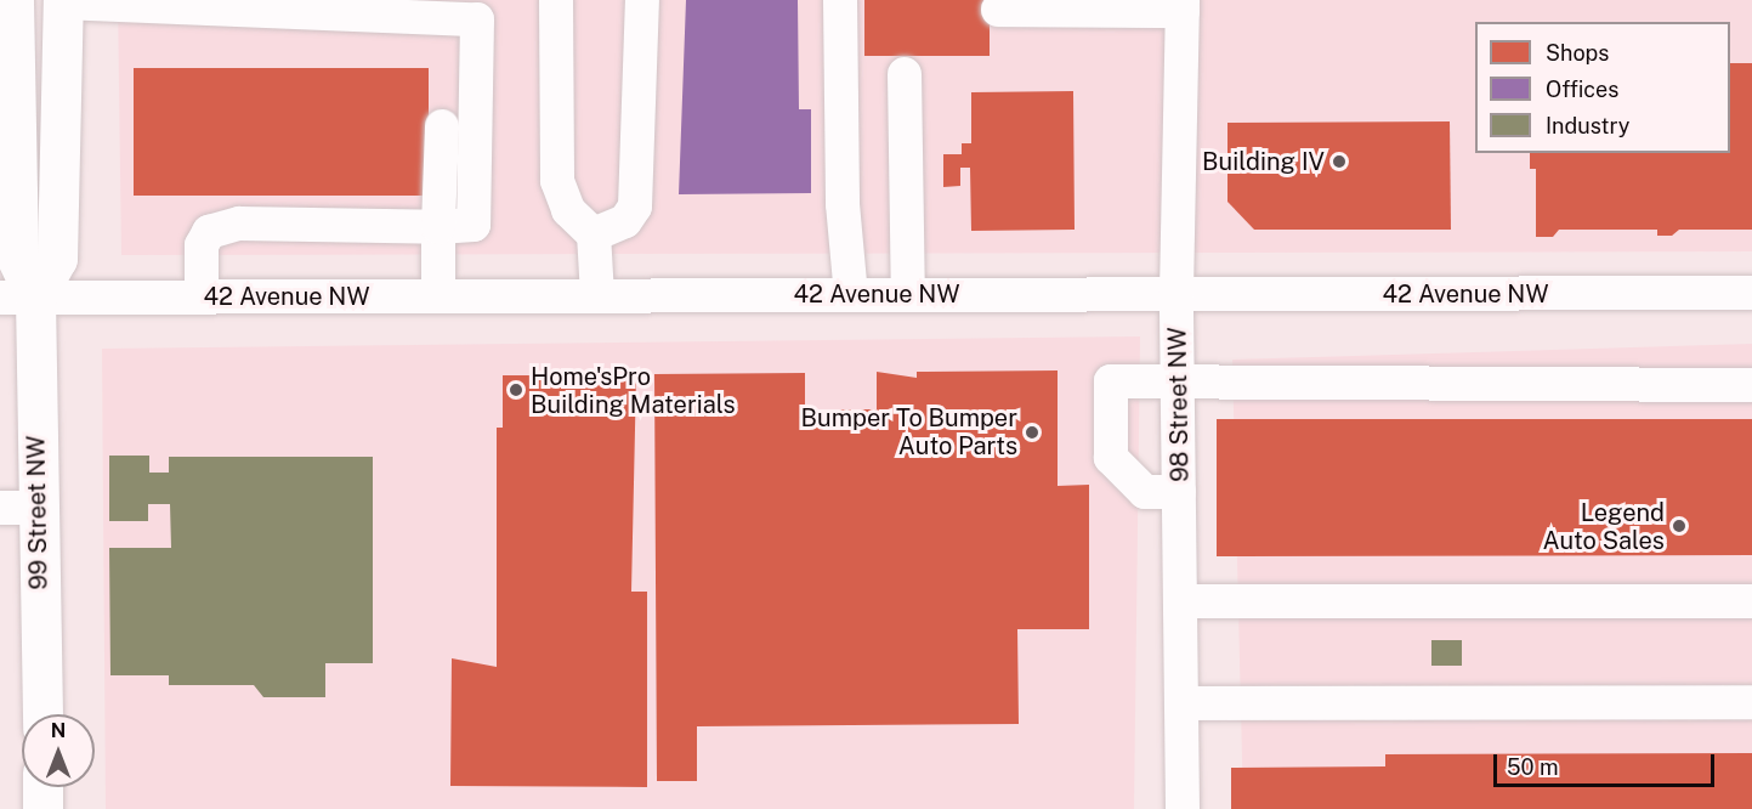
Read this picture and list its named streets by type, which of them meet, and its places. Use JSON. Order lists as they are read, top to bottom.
{
  "streets": {
    "main road": ["99 Street NW"],
    "street": ["42 Avenue NW", "98 Street NW"]
  },
  "crossings": [
    ["42 Avenue NW", "98 Street NW"],
    ["42 Avenue NW", "99 Street NW"]
  ],
  "places": [
    "Building IV",
    "Home'sPro Building Materials",
    "Bumper To Bumper Auto Parts",
    "Legend Auto Sales"
  ],
  "legend": ["Shops", "Offices", "Industry"],
  "scale_bar": "50 m",
  "north": "top"
}
